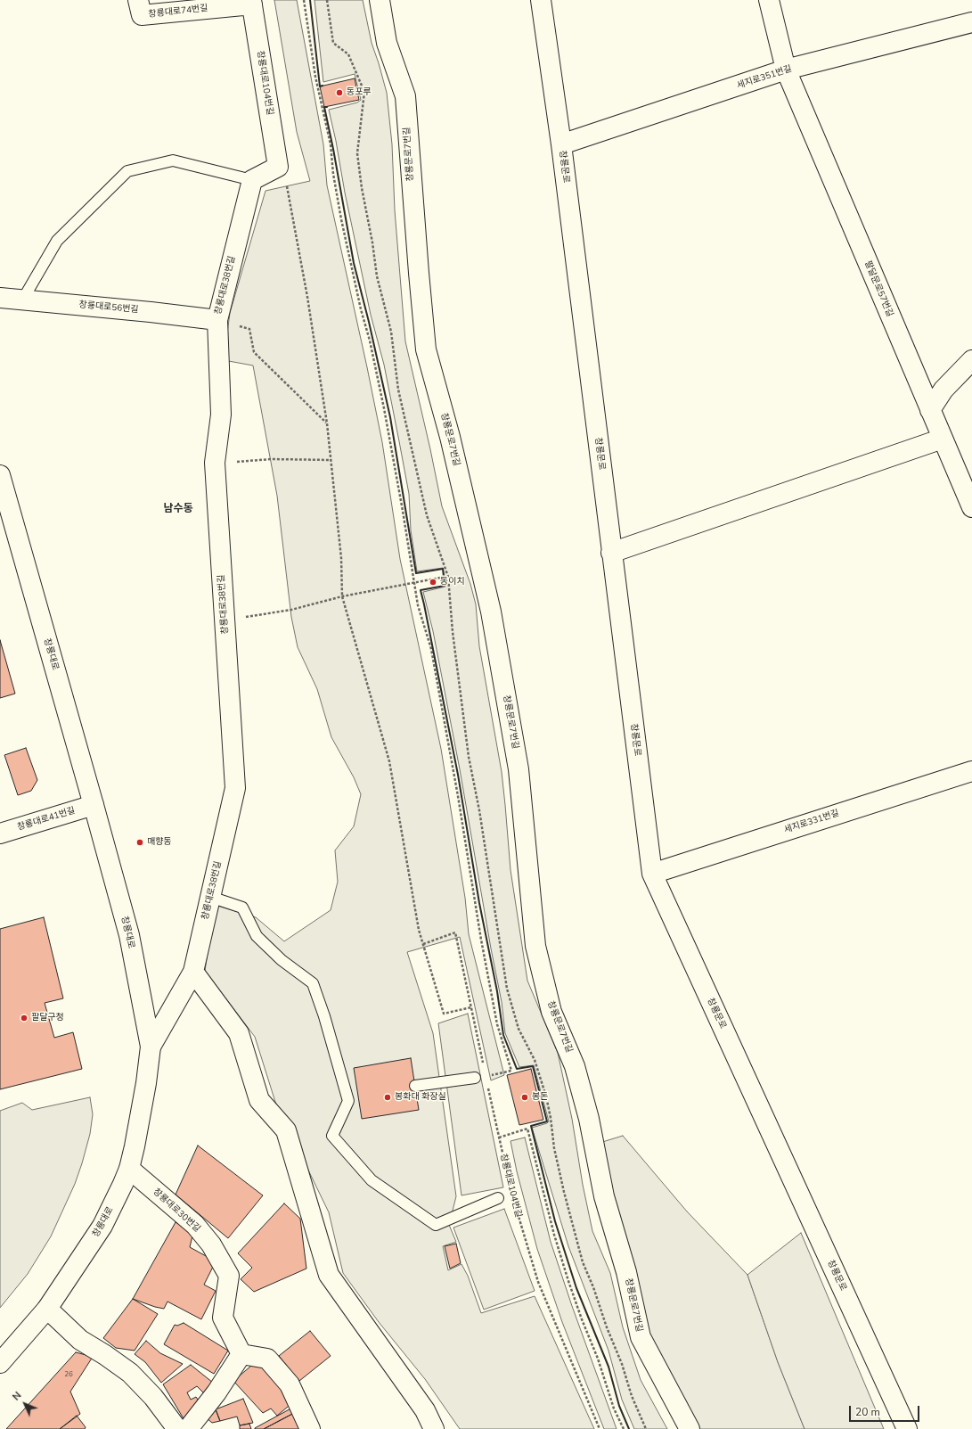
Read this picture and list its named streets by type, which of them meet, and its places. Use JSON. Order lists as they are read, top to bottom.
{
  "streets": {
    "street": [
      "창룡대로74번길",
      "세지로351번길",
      "창룡대로104번길",
      "창룡문로7번길",
      "창룡문로",
      "창룡대로38번길",
      "팔달문로57번길",
      "창룡대로56번길",
      "창룡대로",
      "창룡대로41번길",
      "세지로331번길",
      "창룡대로30번길"
    ]
  },
  "crossings": [
    ["창룡대로74번길", "창룡대로104번길"],
    ["세지로351번길", "창룡문로"],
    ["세지로351번길", "팔달문로57번길"],
    ["창룡문로", "세지로331번길"],
    ["창룡대로38번길", "창룡대로56번길"],
    ["창룡대로38번길", "창룡대로"],
    ["창룡대로", "창룡대로41번길"],
    ["창룡대로", "창룡대로30번길"]
  ],
  "districts": ["남수동"],
  "places": [
    "동포루",
    "동이치",
    "매향동",
    "팔달구청",
    "봉화대 화장실",
    "봉돈"
  ],
  "house_numbers": ["26"],
  "scale_bar": "20 m",
  "north": "top left"
}
